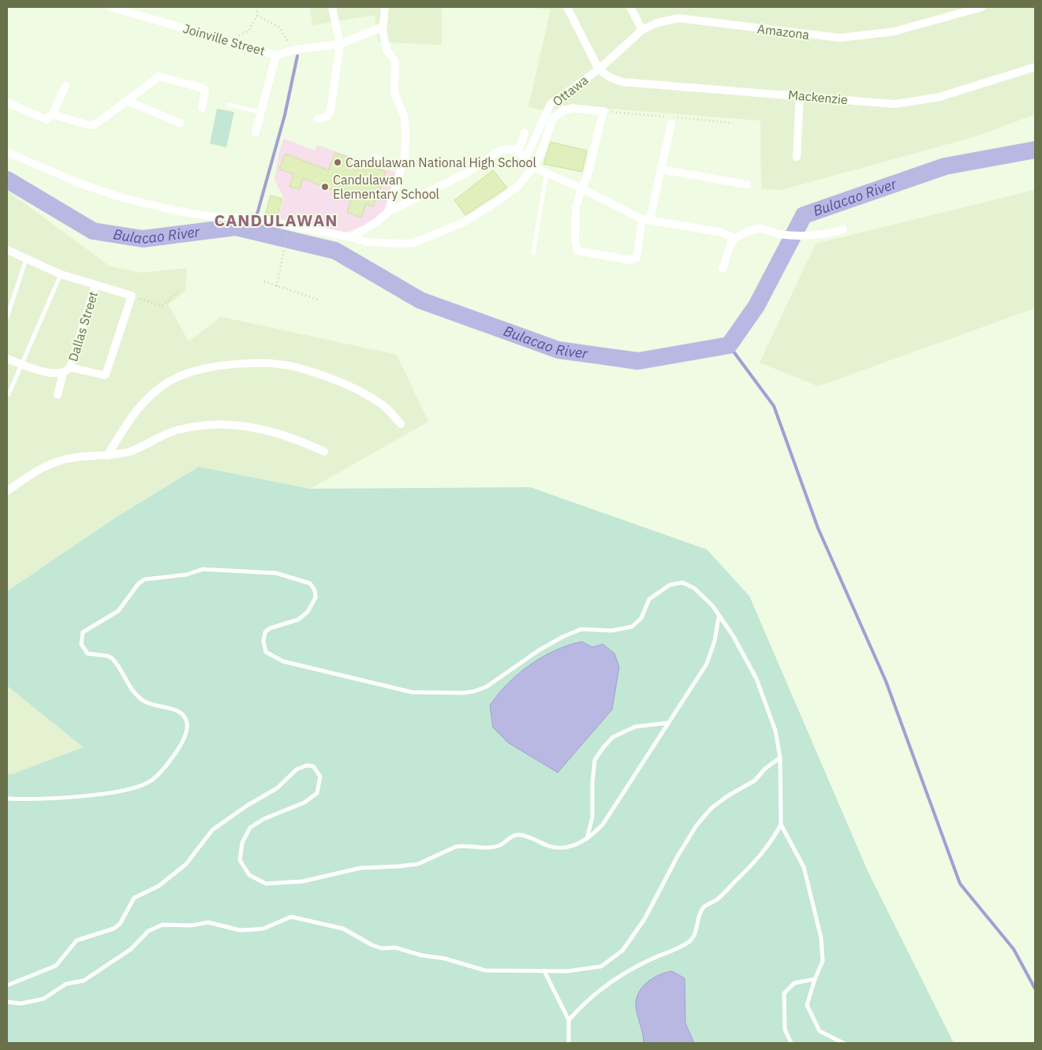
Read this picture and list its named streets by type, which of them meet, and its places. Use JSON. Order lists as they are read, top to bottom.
{
  "streets": {
    "street": [
      "Amazona",
      "Joinville Street",
      "Ottawa",
      "Mackenzie",
      "Dallas Street"
    ]
  },
  "crossings": [
    ["Amazona", "Ottawa"],
    ["Amazona", "Mackenzie"],
    ["Ottawa", "Mackenzie"]
  ],
  "districts": ["CANDULAWAN"],
  "water": ["Bulacao River"],
  "places": ["Candulawan National High School", "Candulawan Elementary School"]
}
